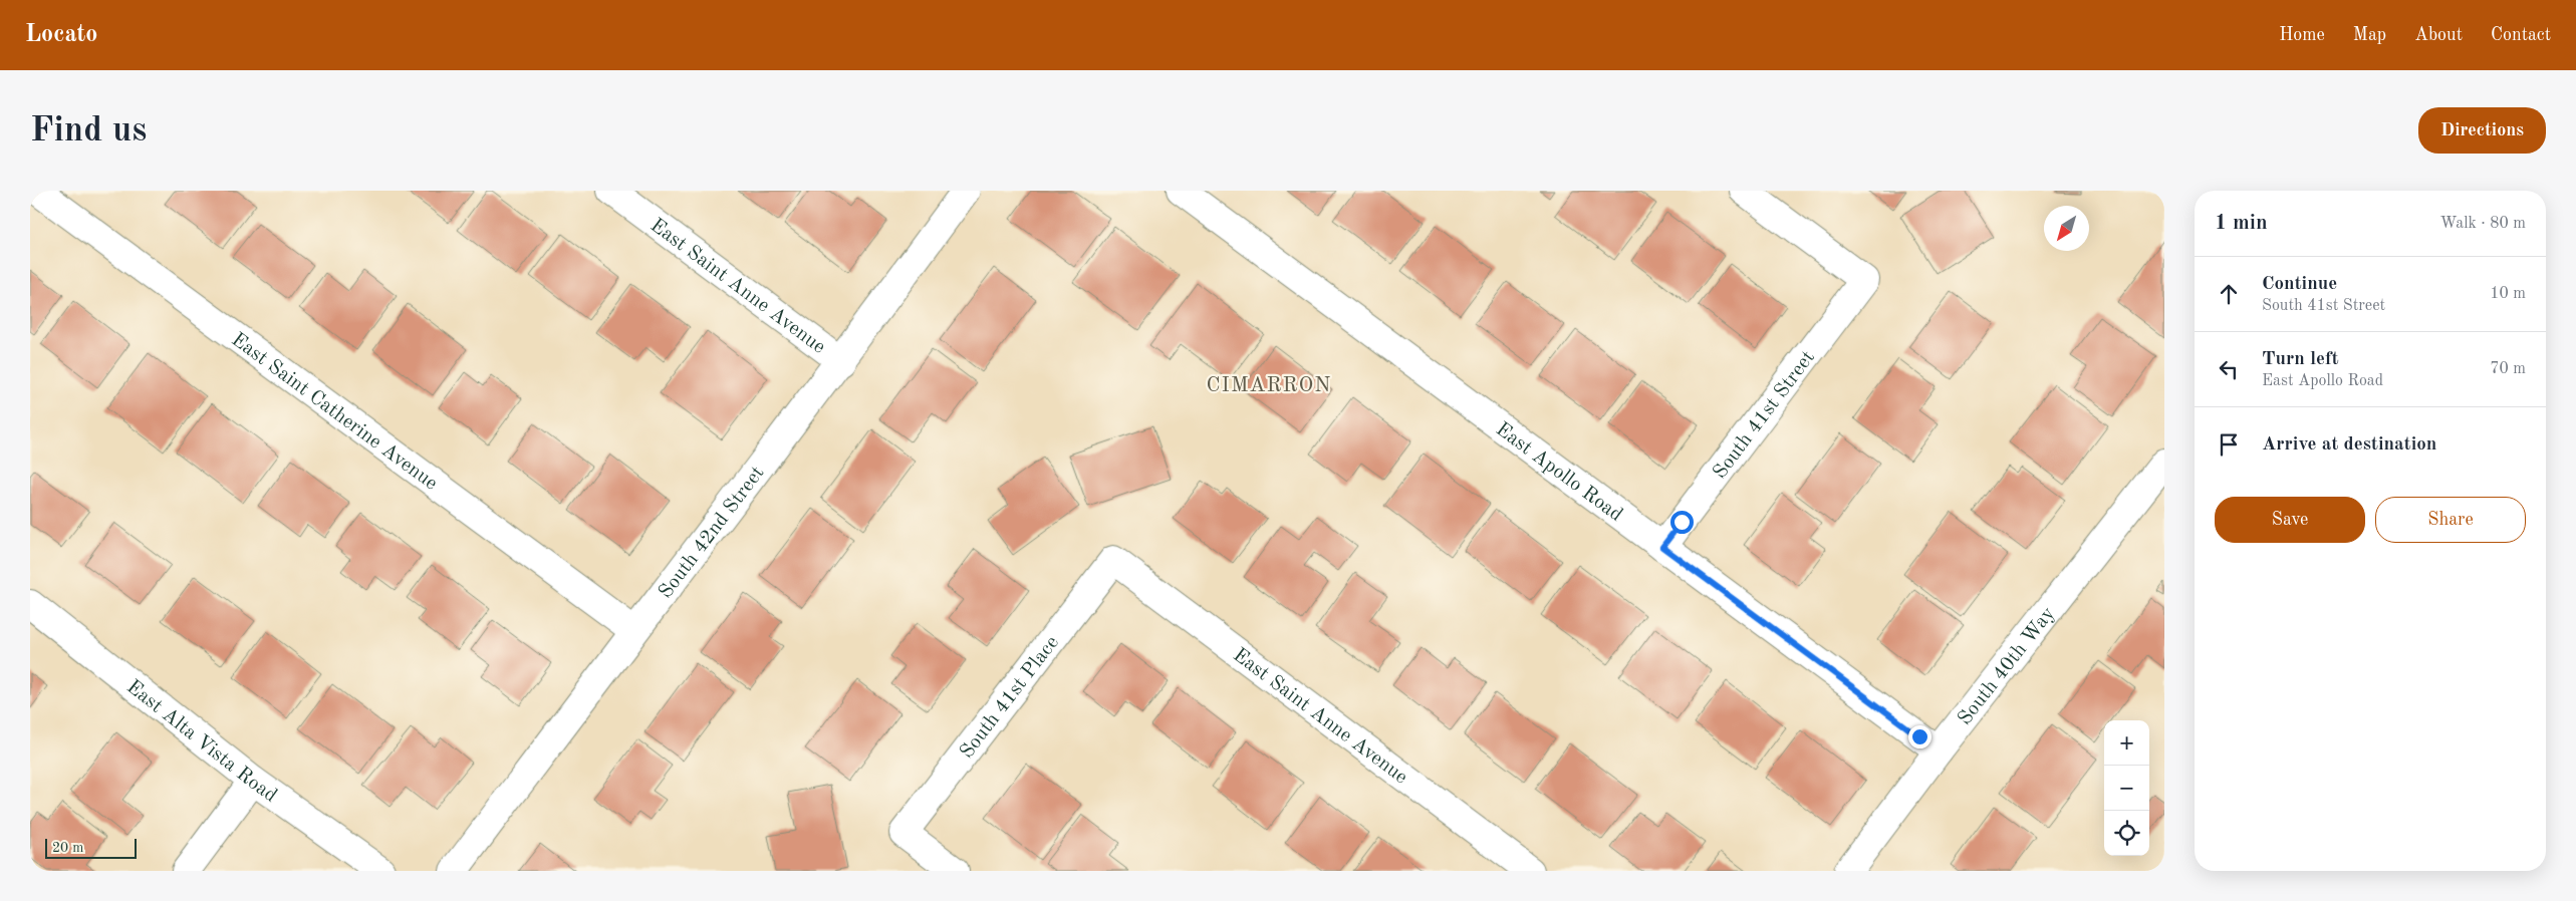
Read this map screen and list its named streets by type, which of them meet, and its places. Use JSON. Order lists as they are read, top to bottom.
{
  "streets": {
    "street": [
      "East Saint Anne Avenue",
      "East Saint Catherine Avenue",
      "South 41st Street",
      "East Apollo Road",
      "South 42nd Street",
      "South 40th Way",
      "South 41st Place",
      "East Alta Vista Road"
    ]
  },
  "crossings": [
    ["East Saint Anne Avenue", "South 42nd Street"],
    ["East Saint Anne Avenue", "South 41st Place"],
    ["East Saint Catherine Avenue", "South 42nd Street"],
    ["South 41st Street", "East Apollo Road"],
    ["East Apollo Road", "South 40th Way"]
  ],
  "districts": ["CIMARRON"],
  "scale_bar": "20 m",
  "north": "bottom left",
  "page": {
    "header": "Locato",
    "nav": [
      "Home",
      "Map",
      "About",
      "Contact"
    ],
    "buttons": [
      "Directions",
      ["Save", "Share"]
    ],
    "title": "Find us",
    "heading": ["1 min", "Walk · 80 m"],
    "list": [
      ["Continue", "South 41st Street", "10 m"],
      ["Turn left", "East Apollo Road", "70 m"],
      "Arrive at destination"
    ],
    "map_buttons": ["+", "−"],
    "scale": "20 m"
  }
}
